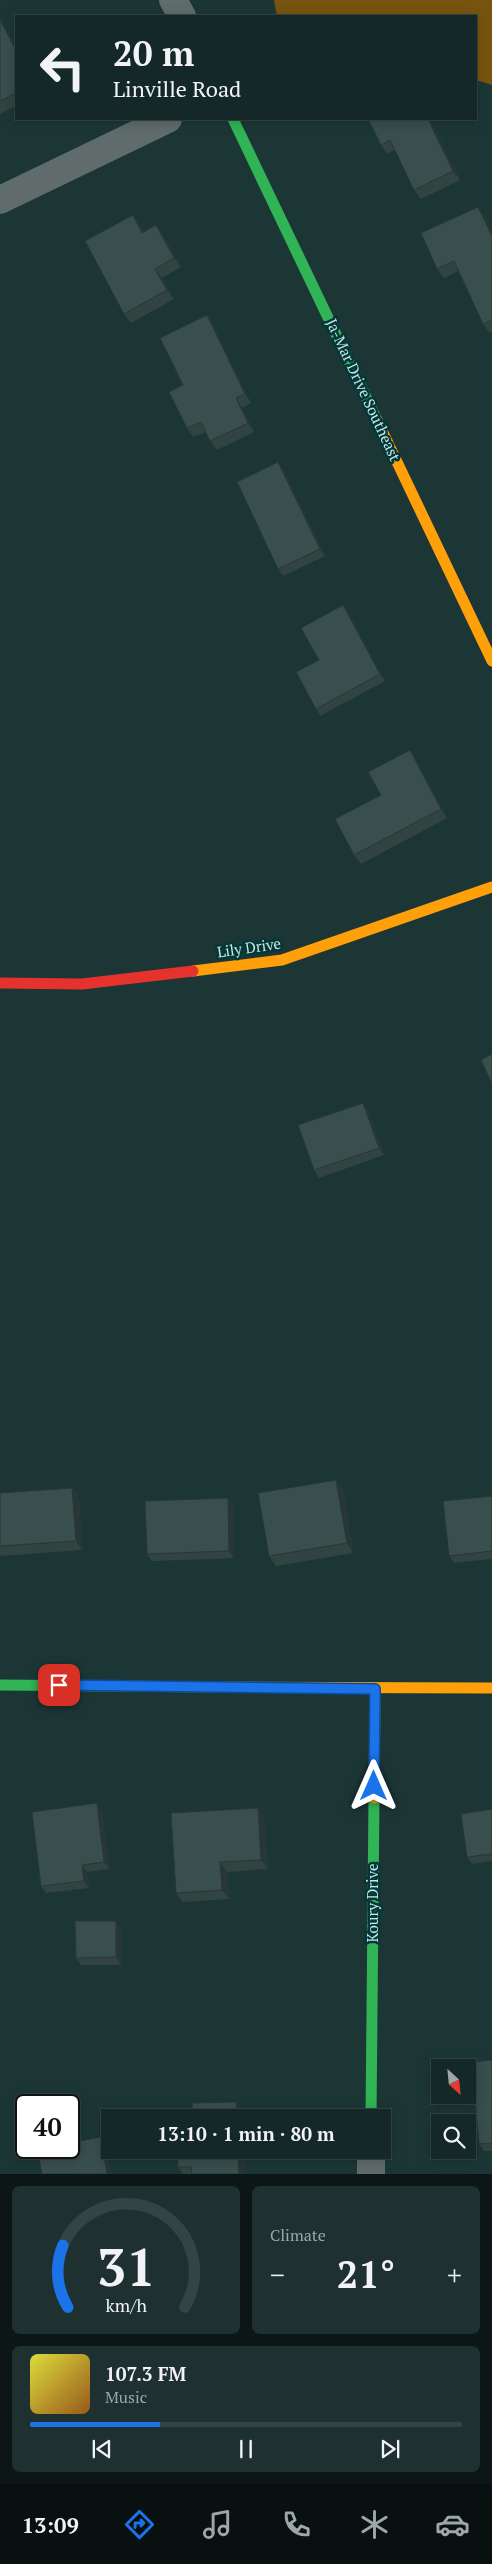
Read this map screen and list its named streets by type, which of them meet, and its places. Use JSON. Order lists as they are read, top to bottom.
{
  "streets": {
    "street": ["Ja-Mar Drive Southeast", "Lily Drive", "Koury Drive"]
  },
  "north": "bottom right",
  "page": {
    "turn": ["20 m", "Linville Road"],
    "limit": "40",
    "trip": "13:10 · 1 min · 80 m",
    "tile": "Climate",
    "heat": ["−", "21°", "+"],
    "song": ["107.3 FM", "Music"],
    "tabs": "13:09",
    "gauge": ["31", "km/h"]
  }
}
